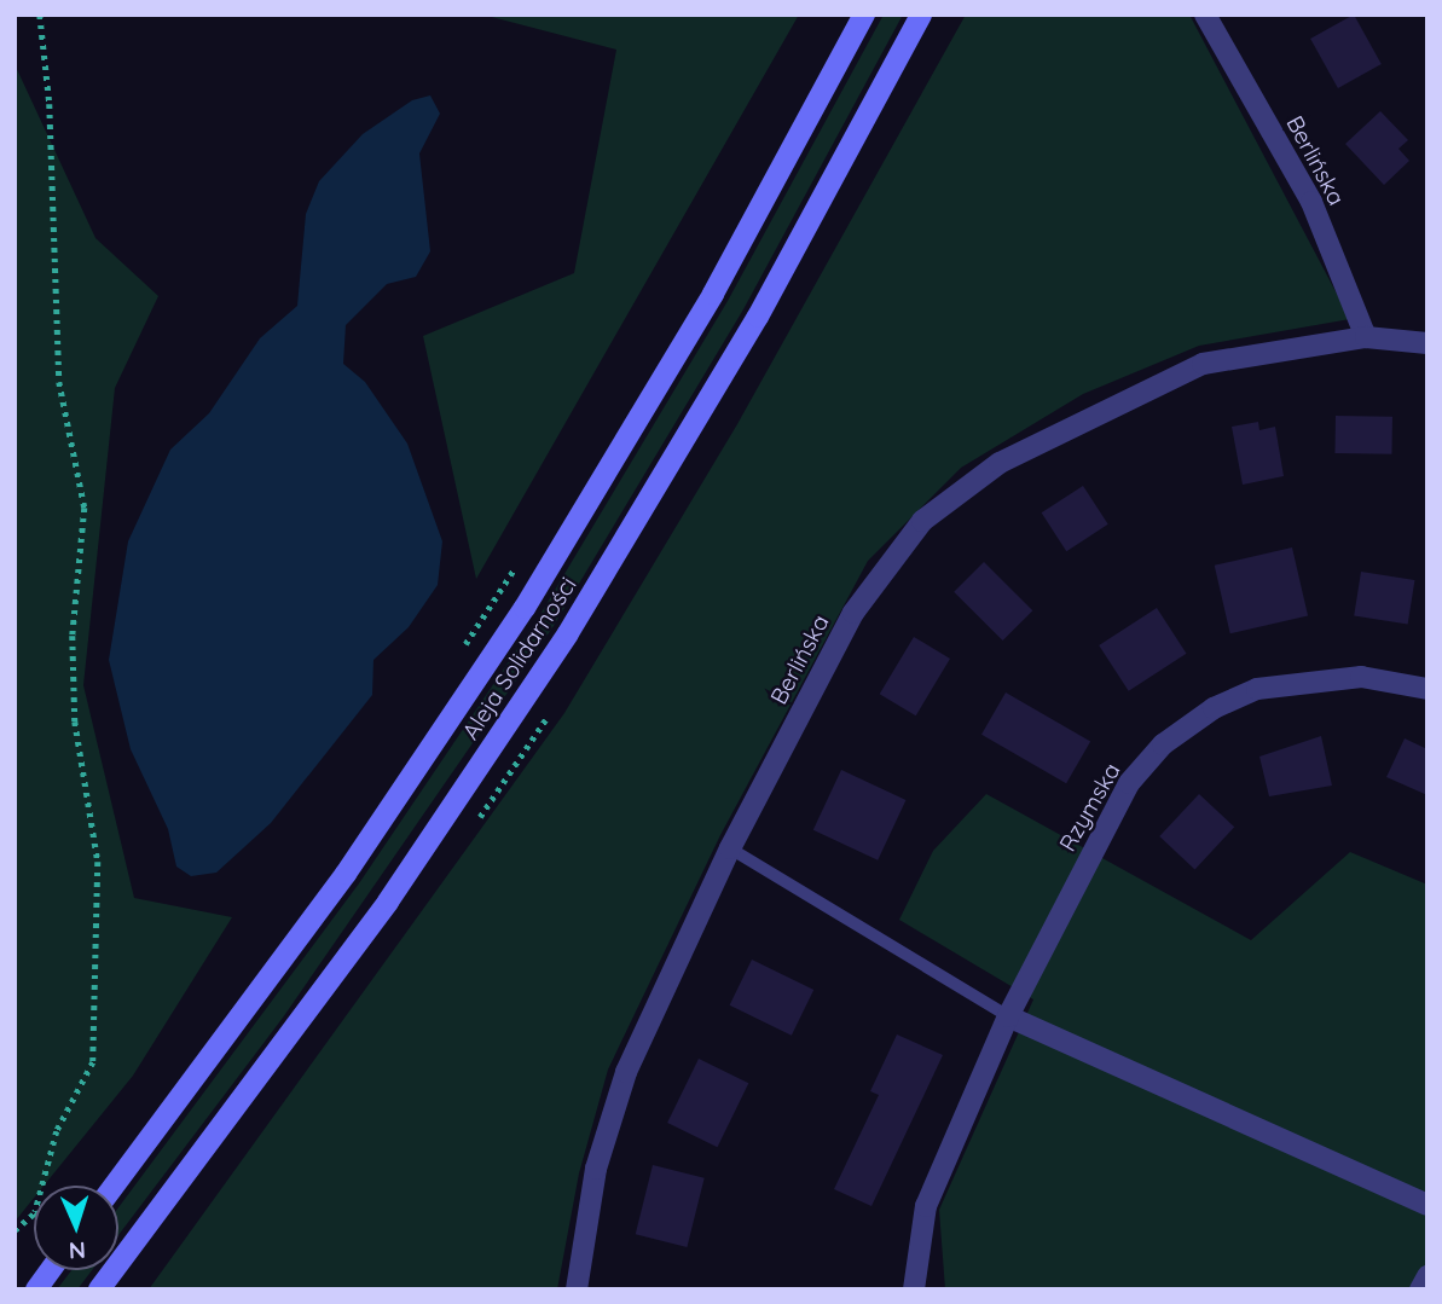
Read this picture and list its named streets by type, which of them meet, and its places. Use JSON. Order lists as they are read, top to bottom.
{
  "streets": {
    "main road": ["Aleja Solidarności"],
    "street": ["Berlińska", "Rzymska"]
  },
  "north": "bottom"
}
